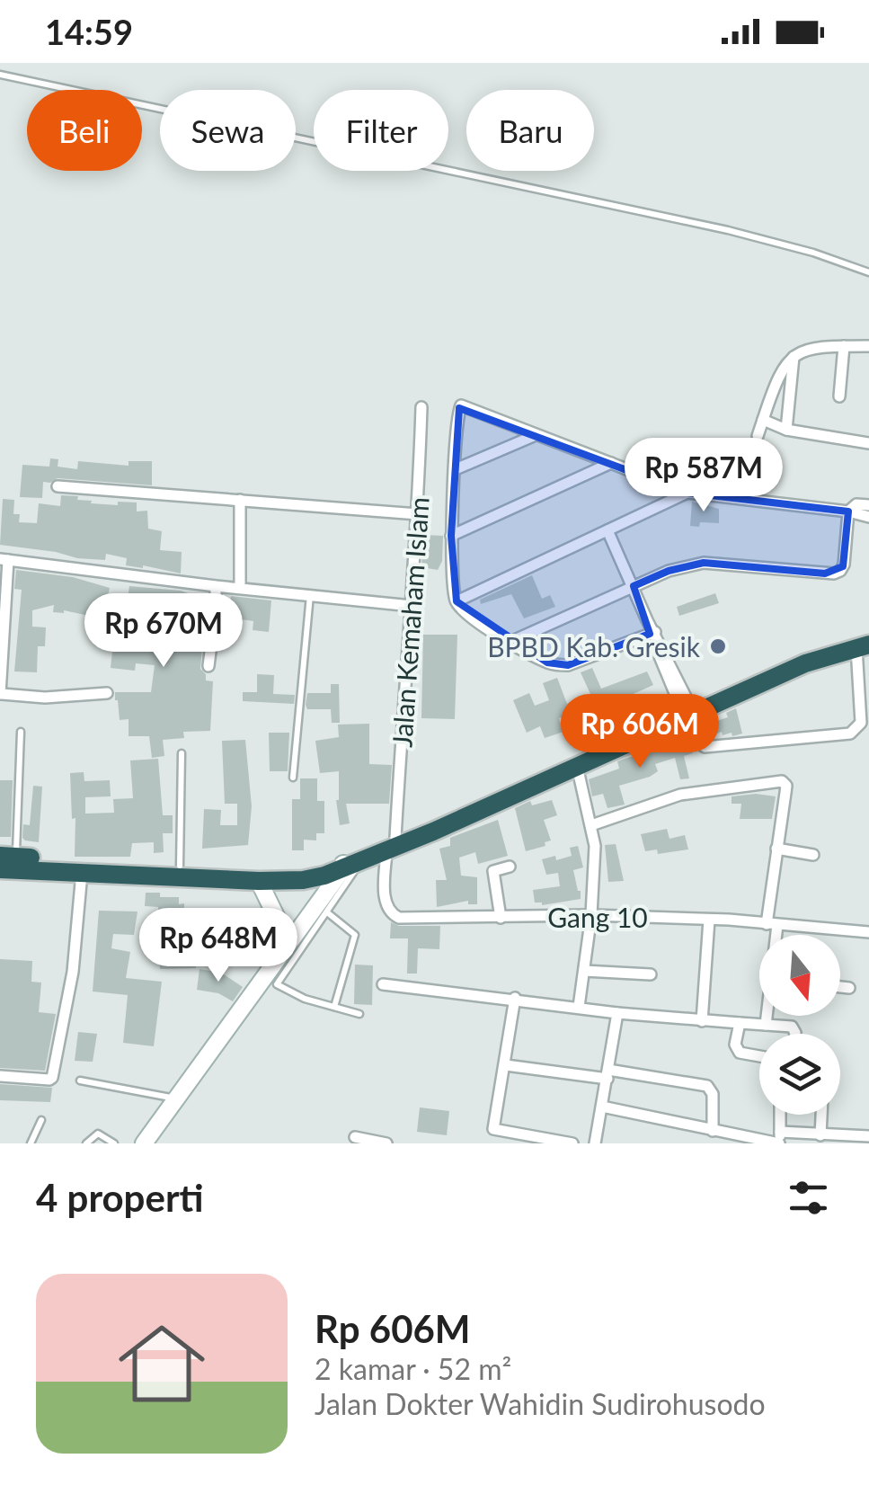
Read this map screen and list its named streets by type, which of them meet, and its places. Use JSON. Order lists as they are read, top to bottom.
{
  "streets": {
    "street": ["Jalan Kemaham Islam", "Gang 10"]
  },
  "crossings": [
    ["Jalan Kemaham Islam", "Gang 10"]
  ],
  "places": ["BPBD Kab. Gresik"],
  "north": "bottom",
  "page": {
    "status": "14:59",
    "chip": [
      "Beli",
      "Sewa",
      "Filter",
      "Baru"
    ],
    "price": [
      "Rp 587M",
      "Rp 670M",
      "Rp 606M",
      "Rp 648M"
    ],
    "heading": "4 properti",
    "list": [
      {
        "name": "Rp 606M",
        "note": "2 kamar · 52 m² · Jalan Dokter Wahidin Sudirohusodo"
      }
    ]
  }
}
